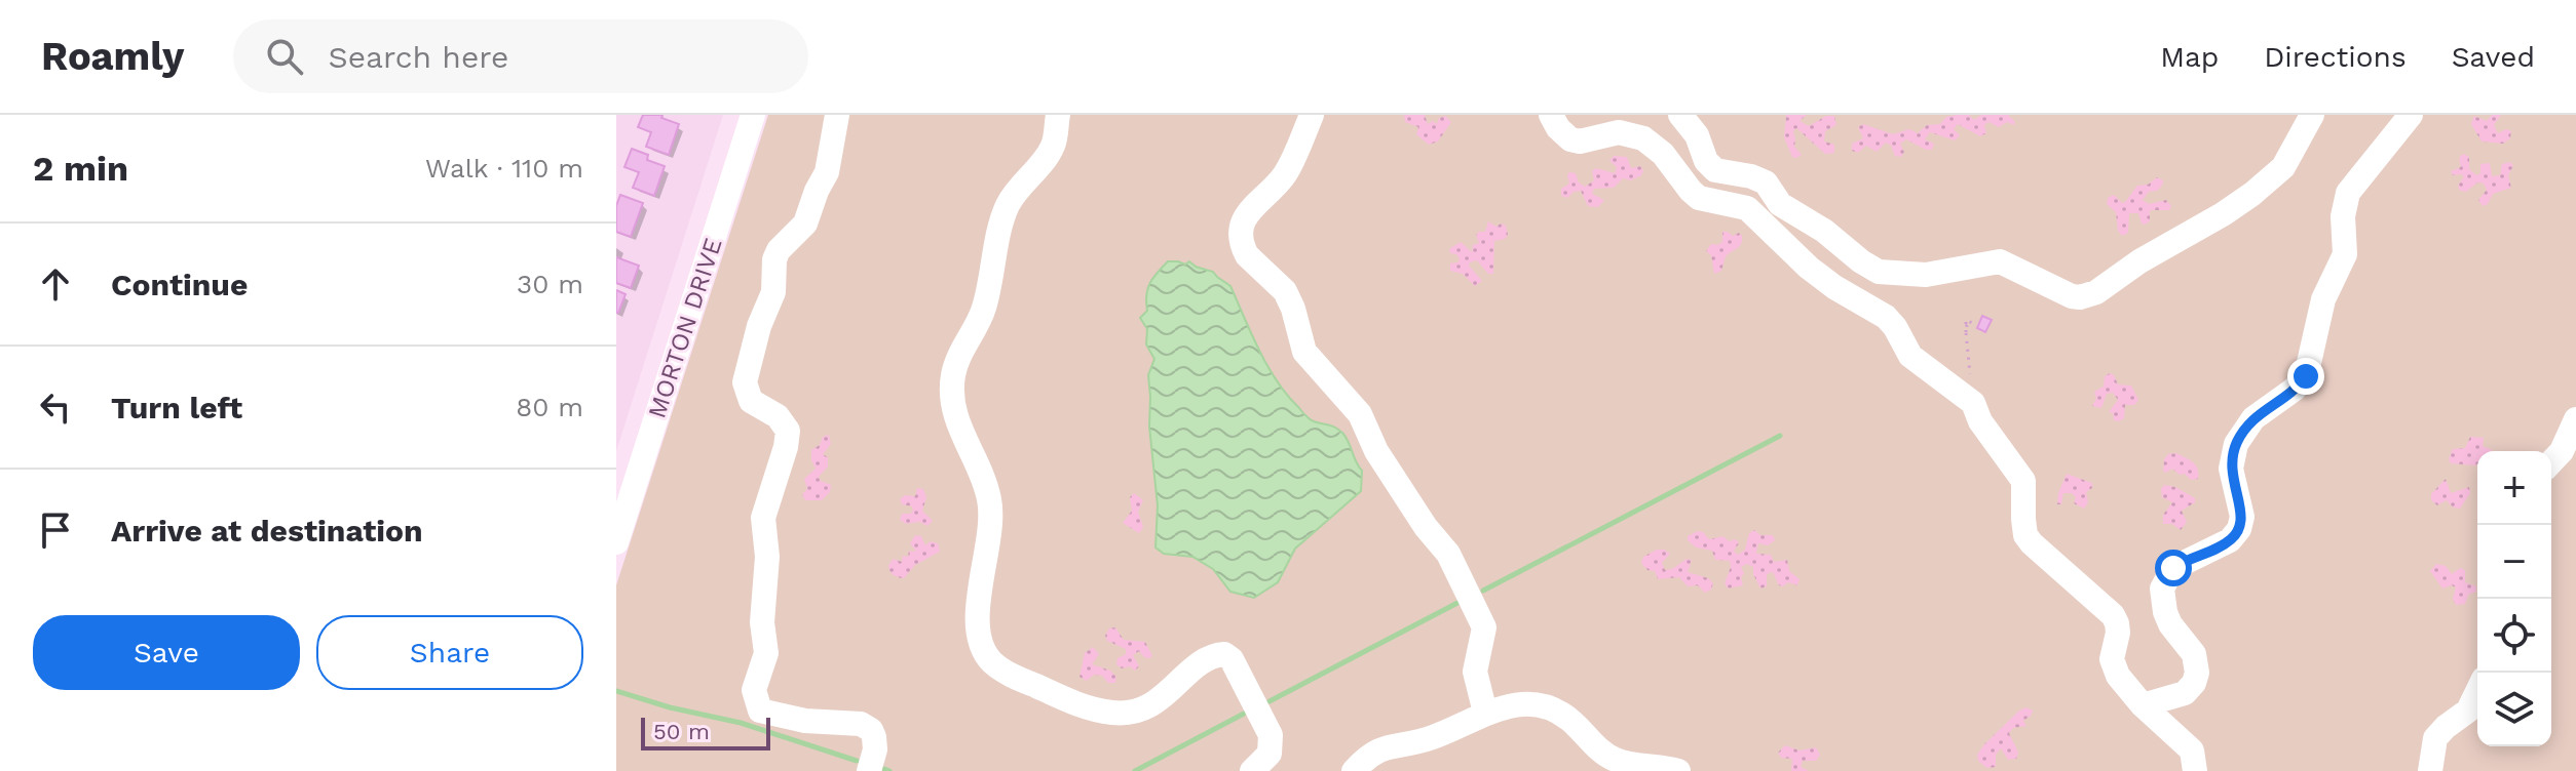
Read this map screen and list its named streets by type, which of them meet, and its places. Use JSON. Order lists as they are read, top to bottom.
{
  "streets": {
    "street": ["MORTON DRIVE"]
  },
  "scale_bar": "50 m",
  "page": {
    "header": "Roamly",
    "search": "Search here",
    "nav": ["Map", "Directions", "Saved"],
    "heading": ["2 min", "Walk · 110 m"],
    "list": [
      ["Continue", "30 m"],
      ["Turn left", "80 m"],
      "Arrive at destination"
    ],
    "map_buttons": ["+", "−"],
    "buttons": ["Save", "Share"],
    "scale": "50 m"
  }
}
